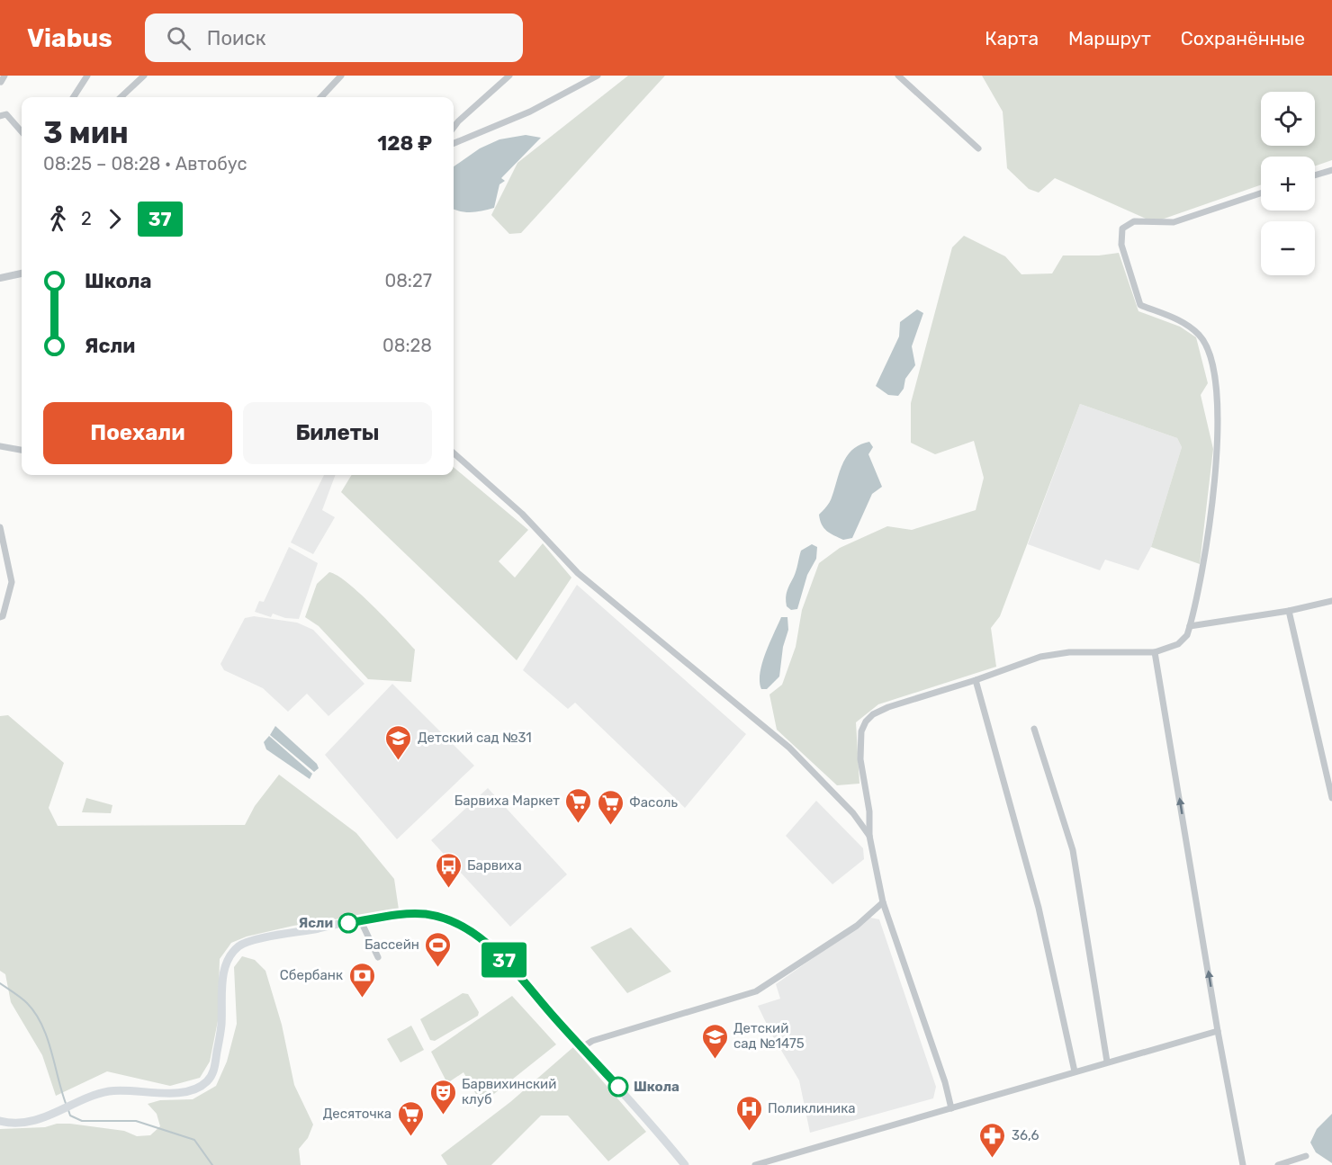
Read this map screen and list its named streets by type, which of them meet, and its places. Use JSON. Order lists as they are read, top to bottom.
{
  "places": {
    "school or university": ["Детский сад №31", "Детский сад №1475"],
    "supermarket": ["Барвиха Маркет", "Фасоль", "Десяточка"],
    "bus stop": ["Барвиха"],
    "other": ["Ясли", "Школа"],
    "sports": ["Бассейн"],
    "bank": ["Сбербанк"],
    "theatre": ["Барвихинский клуб"],
    "hospital": ["Поликлиника"],
    "pharmacy": ["36,6"]
  },
  "lines": ["bus line 37"],
  "page": {
    "header": "Viabus",
    "search": "Поиск",
    "nav": ["Карта", "Маршрут", "Сохранённые"],
    "on_map": "37",
    "map_buttons": ["+", "−"],
    "heading": ["3 мин", "08:25 – 08:28 · Автобус", "128 ₽"],
    "legs": ["2", "37"],
    "list": [
      {
        "name": "Школа",
        "value": "08:27"
      },
      {
        "name": "Ясли",
        "value": "08:28"
      }
    ],
    "buttons": ["Поехали", "Билеты"]
  }
}
